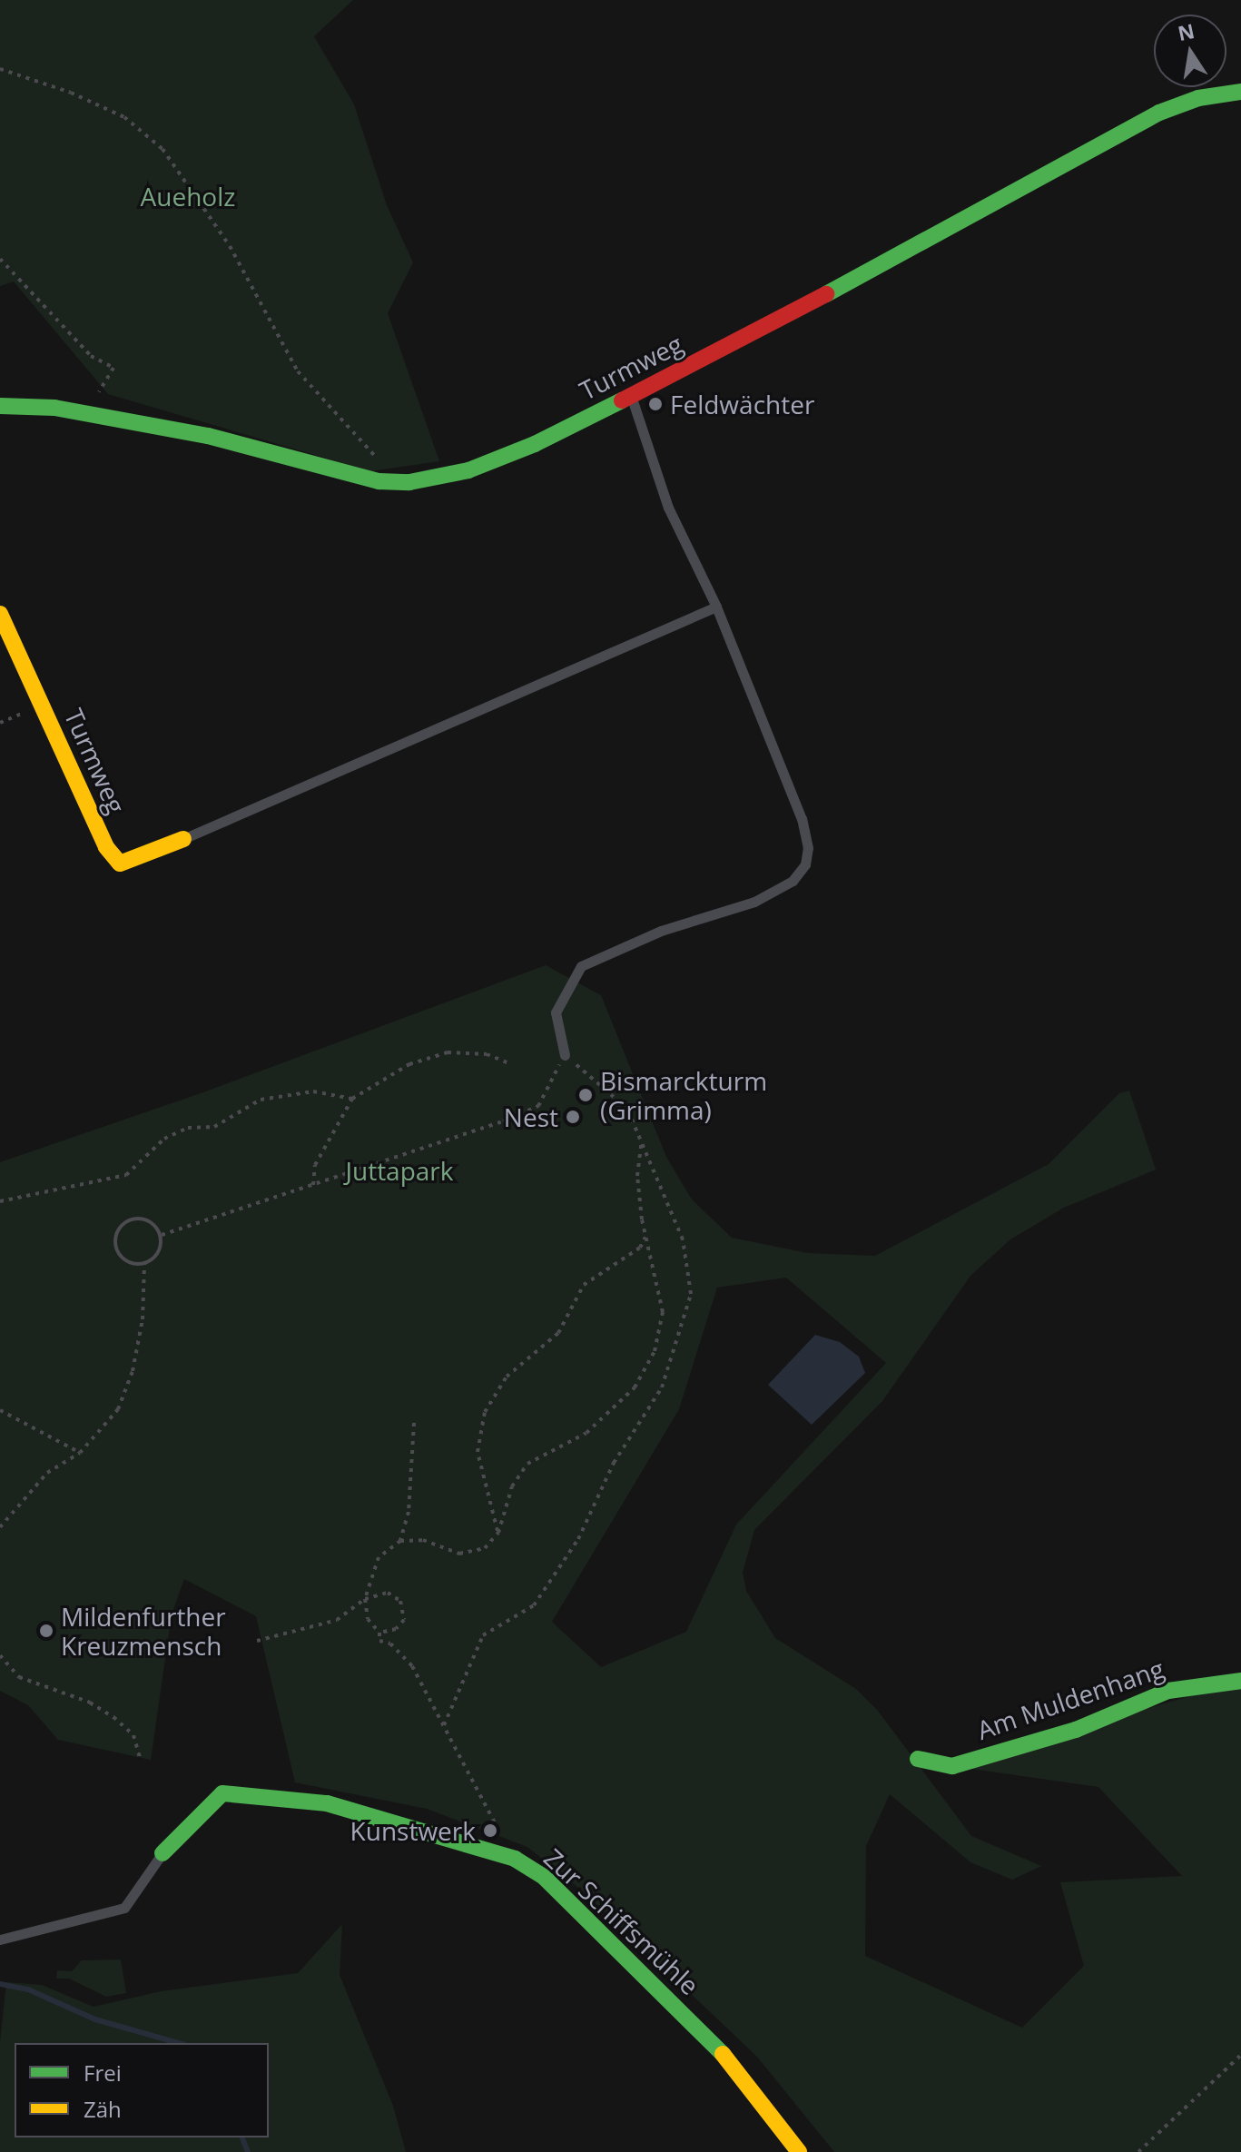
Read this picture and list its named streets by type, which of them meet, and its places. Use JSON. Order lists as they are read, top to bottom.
{
  "streets": {
    "street": ["Turmweg", "Am Muldenhang", "Zur Schiffsmühle"]
  },
  "parks": ["Aueholz", "Juttapark"],
  "places": [
    "Feldwächter",
    "Bismarckturm (Grimma)",
    "Nest",
    "Mildenfurther Kreuzmensch",
    "Kunstwerk"
  ],
  "legend": ["Frei", "Zäh"],
  "north": "top"
}
